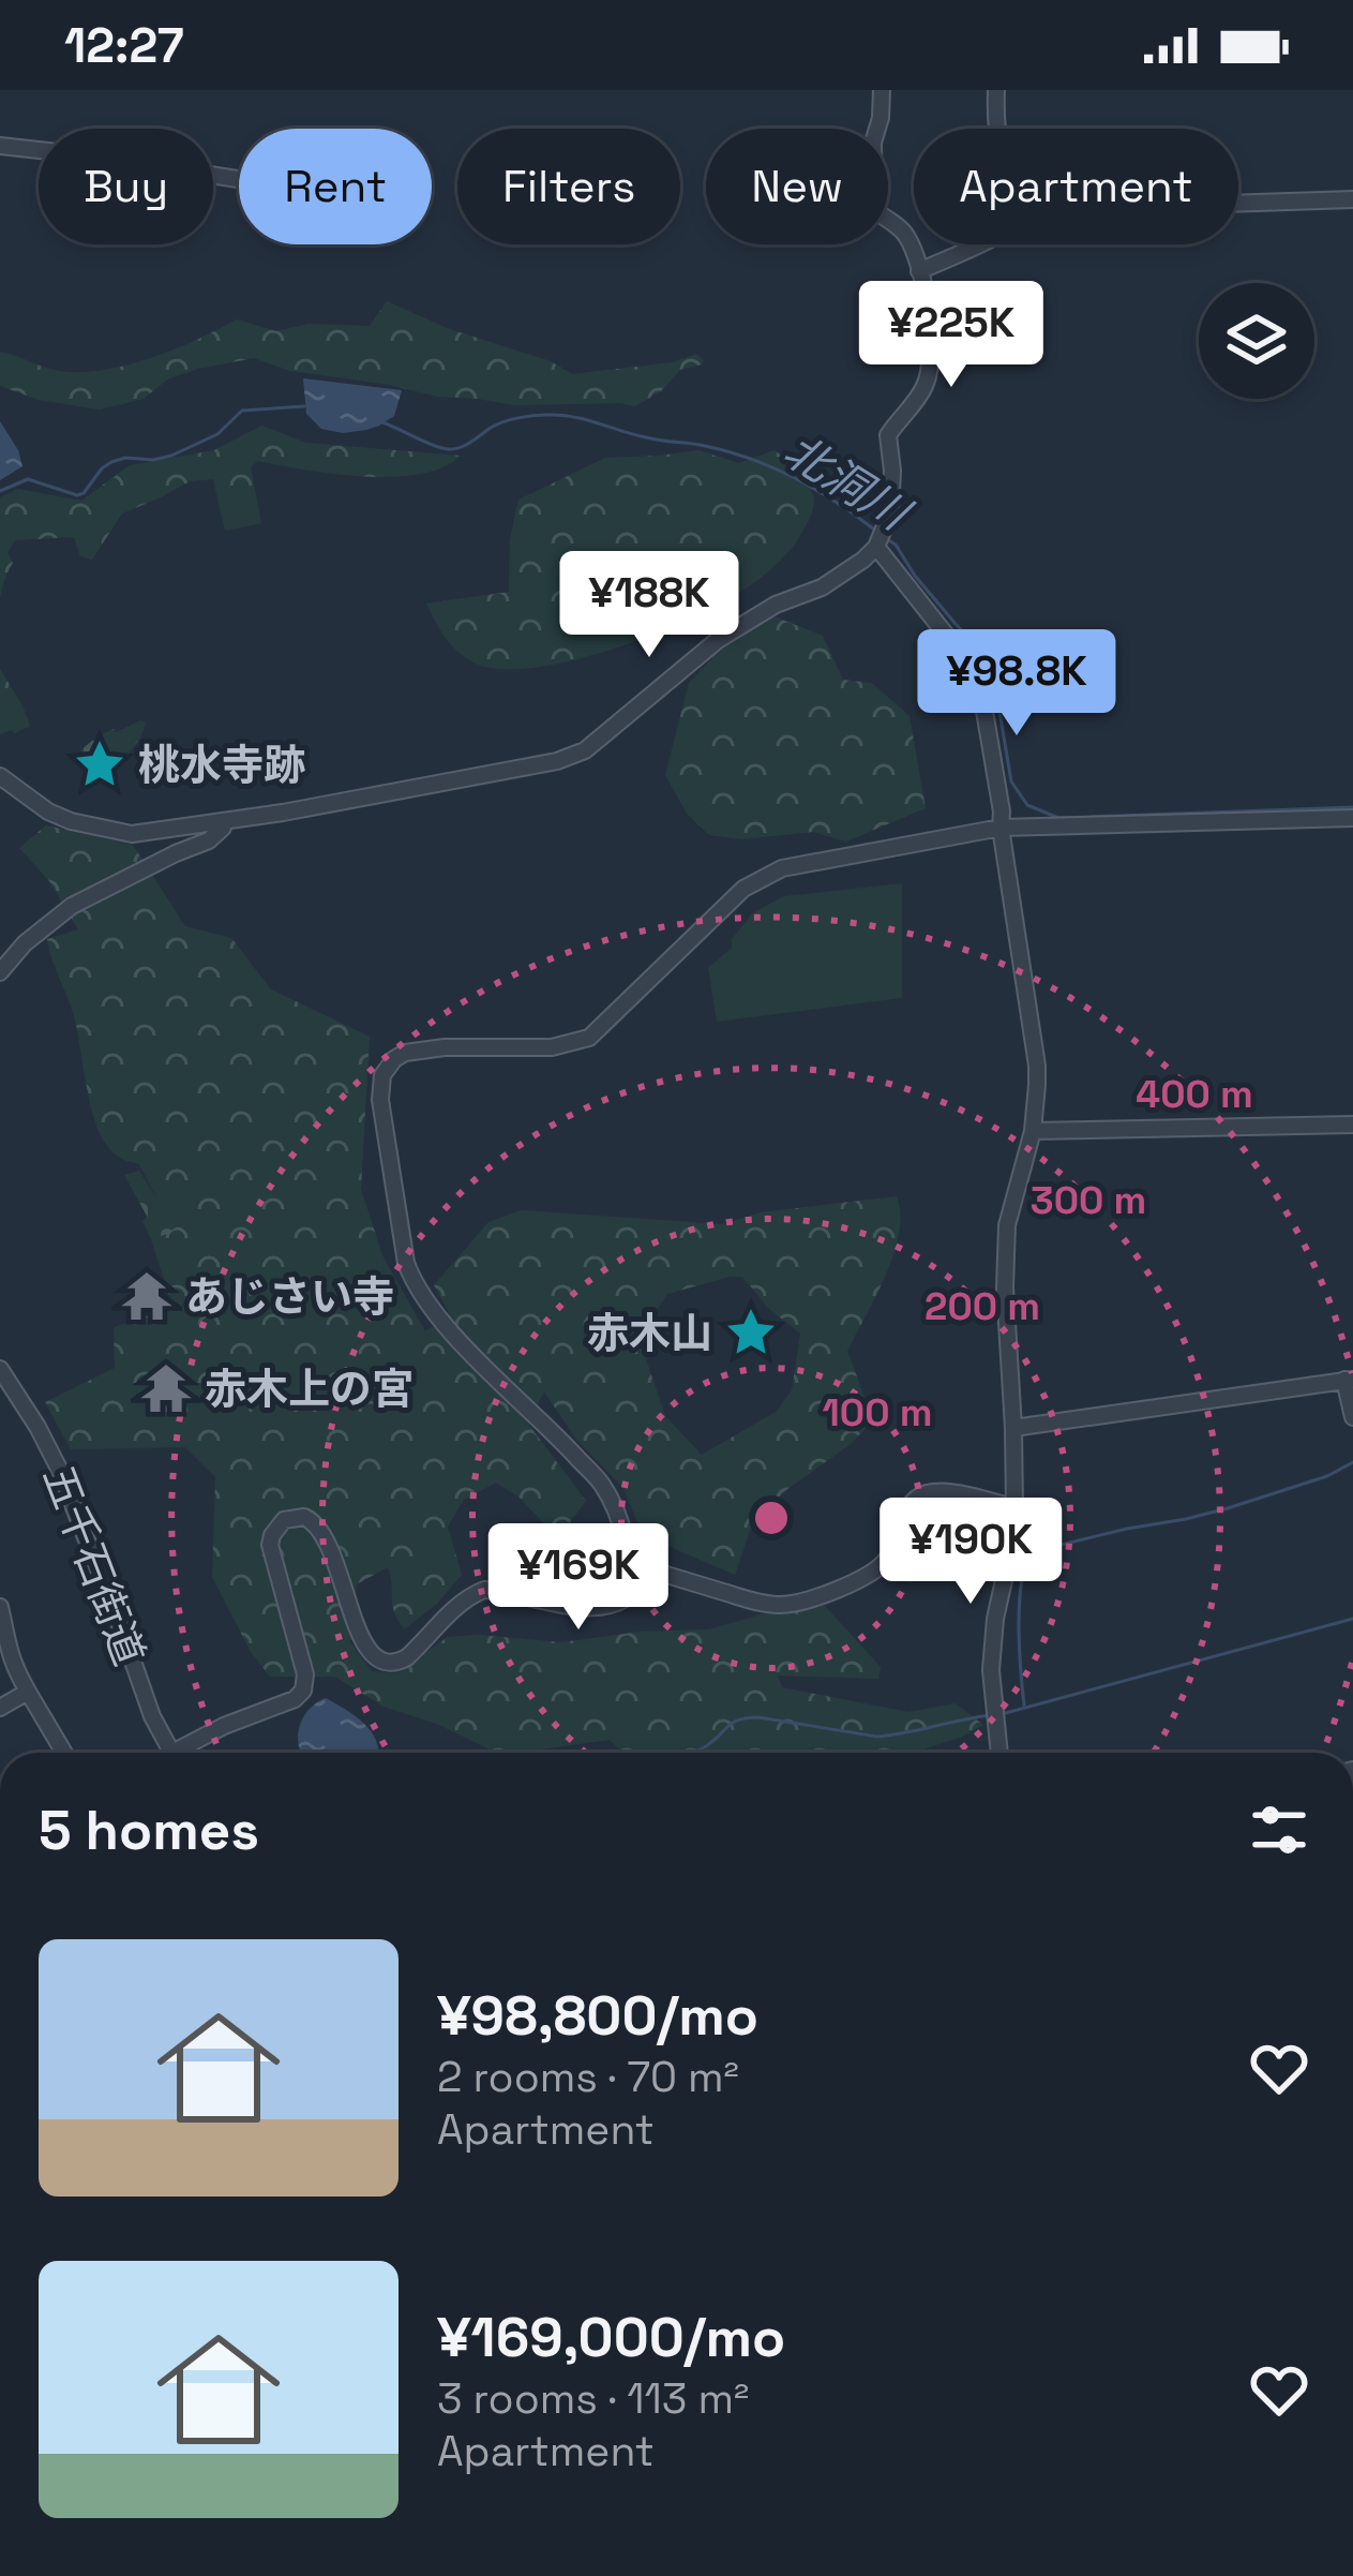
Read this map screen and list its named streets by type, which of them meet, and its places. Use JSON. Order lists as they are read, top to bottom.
{
  "streets": {
    "street": ["五千石街道"]
  },
  "water": ["北洞川"],
  "places": {
    "place": ["桃水寺跡", "赤木山"],
    "temple": ["あじさい寺", "赤木上の宮"]
  },
  "page": {
    "status": "12:27",
    "chip": [
      "Buy",
      "Rent",
      "Filters",
      "New",
      "Apartment"
    ],
    "price": [
      "¥225K",
      "¥188K",
      "¥98.8K",
      "¥190K",
      "¥169K"
    ],
    "heading": "5 homes",
    "list": [
      {
        "name": "¥98,800/mo",
        "note": "2 rooms · 70 m² · Apartment"
      },
      {
        "name": "¥169,000/mo",
        "note": "3 rooms · 113 m² · Apartment"
      }
    ]
  },
  "rings": [
    "400 m",
    "300 m",
    "200 m",
    "100 m"
  ]
}
